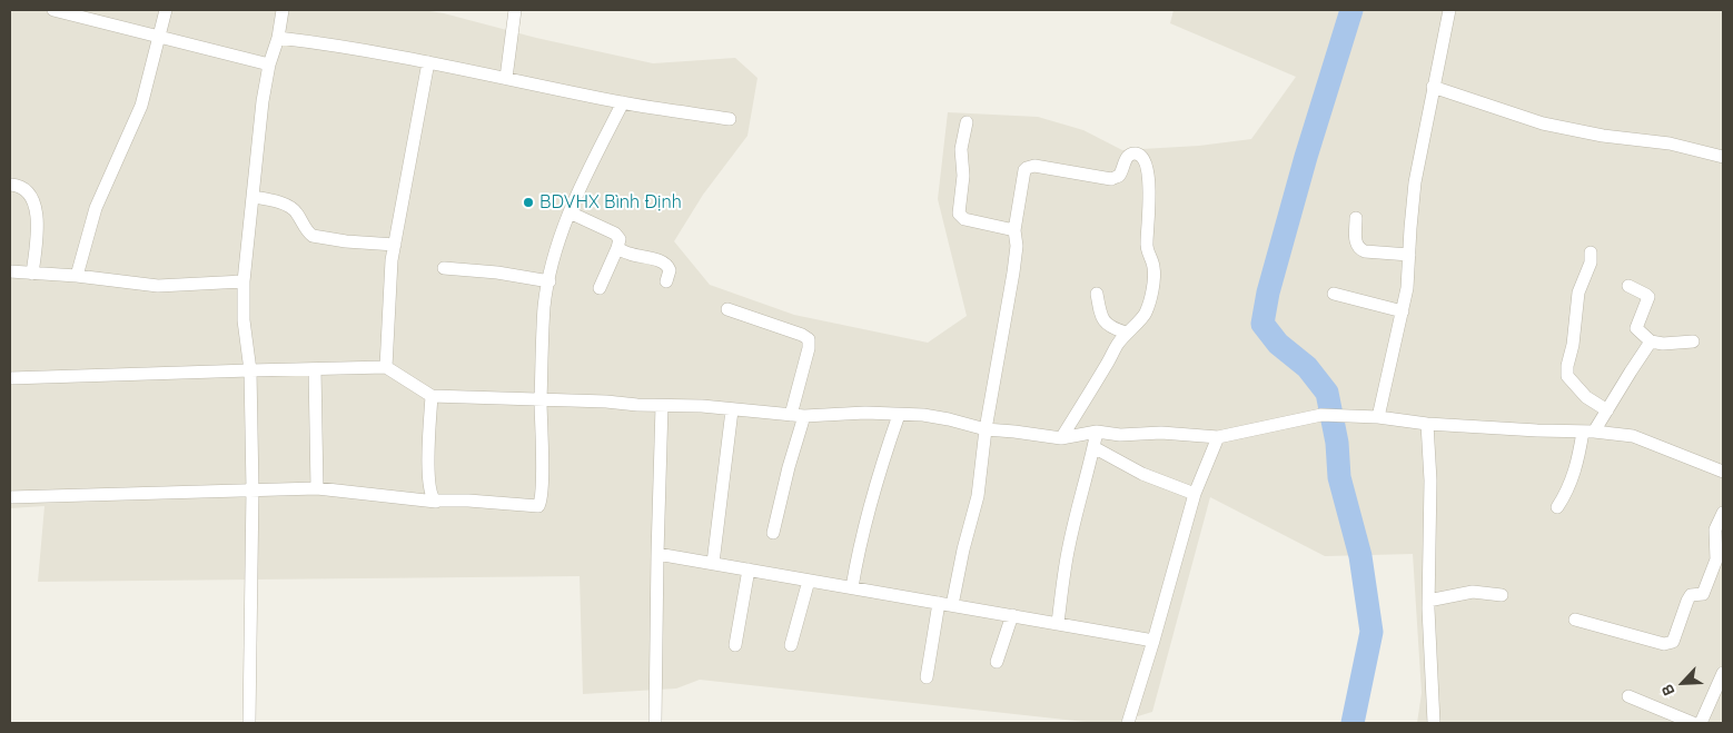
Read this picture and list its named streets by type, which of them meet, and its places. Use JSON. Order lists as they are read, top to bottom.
{
  "places": ["BDVHX Bình Định"],
  "north": "bottom left"
}
